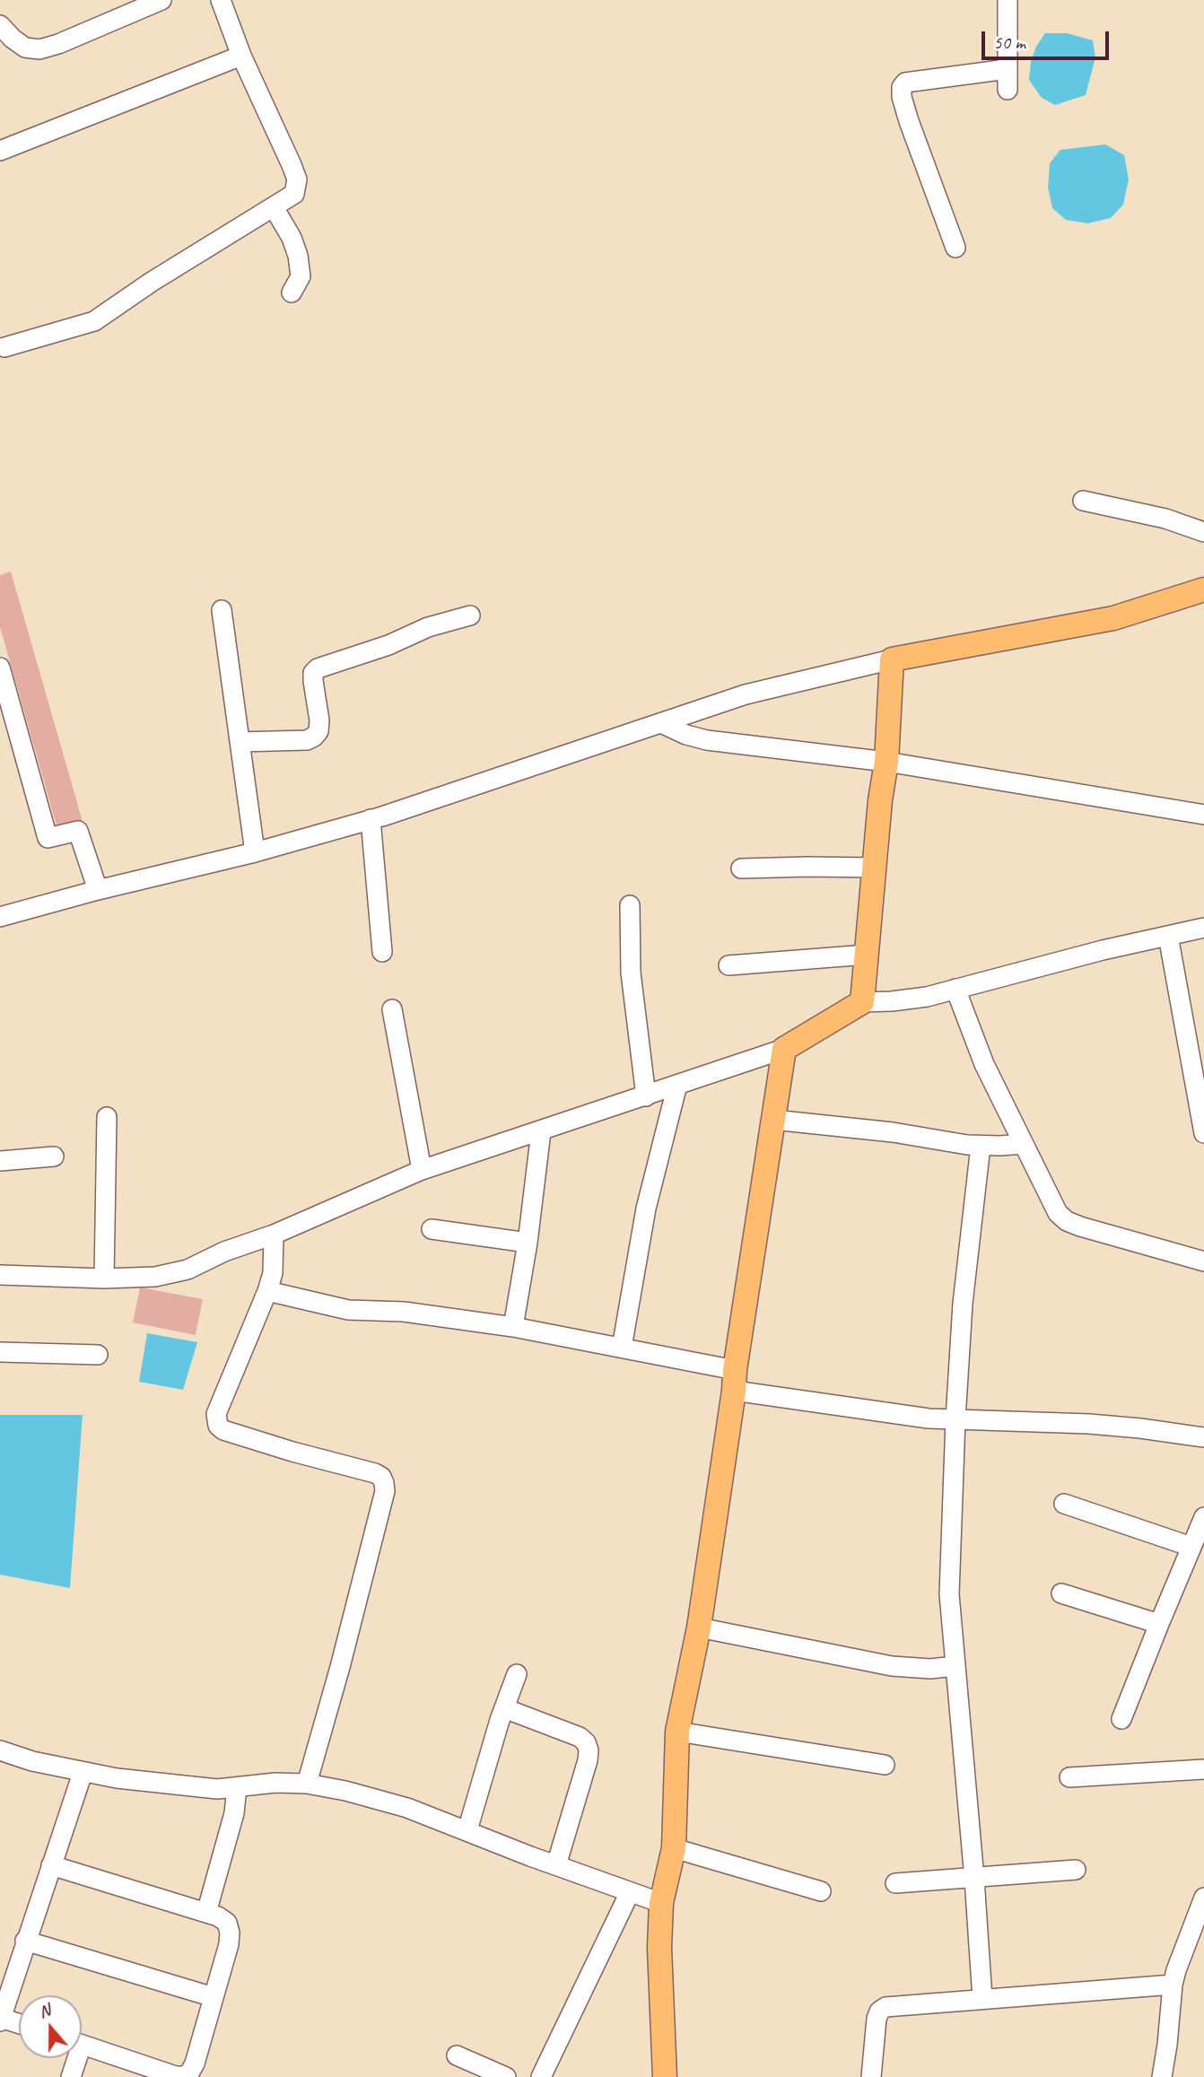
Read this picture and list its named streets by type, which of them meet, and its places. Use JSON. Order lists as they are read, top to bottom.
{
  "scale_bar": "50 m",
  "north": "top"
}
